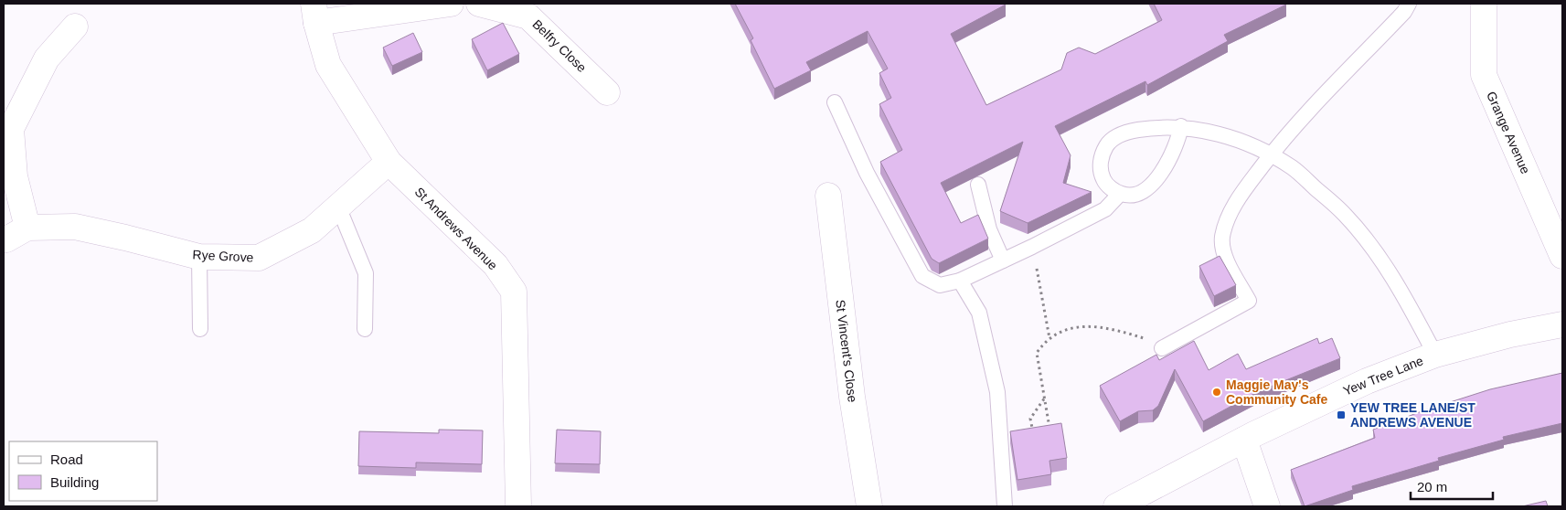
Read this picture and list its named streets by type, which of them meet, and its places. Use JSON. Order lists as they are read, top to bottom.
{
  "streets": {
    "street": [
      "Belfry Close",
      "Grange Avenue",
      "St Andrews Avenue",
      "Rye Grove",
      "St Vincent's Close",
      "Yew Tree Lane"
    ]
  },
  "crossings": [
    ["St Andrews Avenue", "Rye Grove"]
  ],
  "places": {
    "other": ["Maggie May's Community Cafe"],
    "transit": ["YEW TREE LANE/ST ANDREWS AVENUE"]
  },
  "legend": ["Road", "Building"],
  "scale_bar": "20 m"
}
